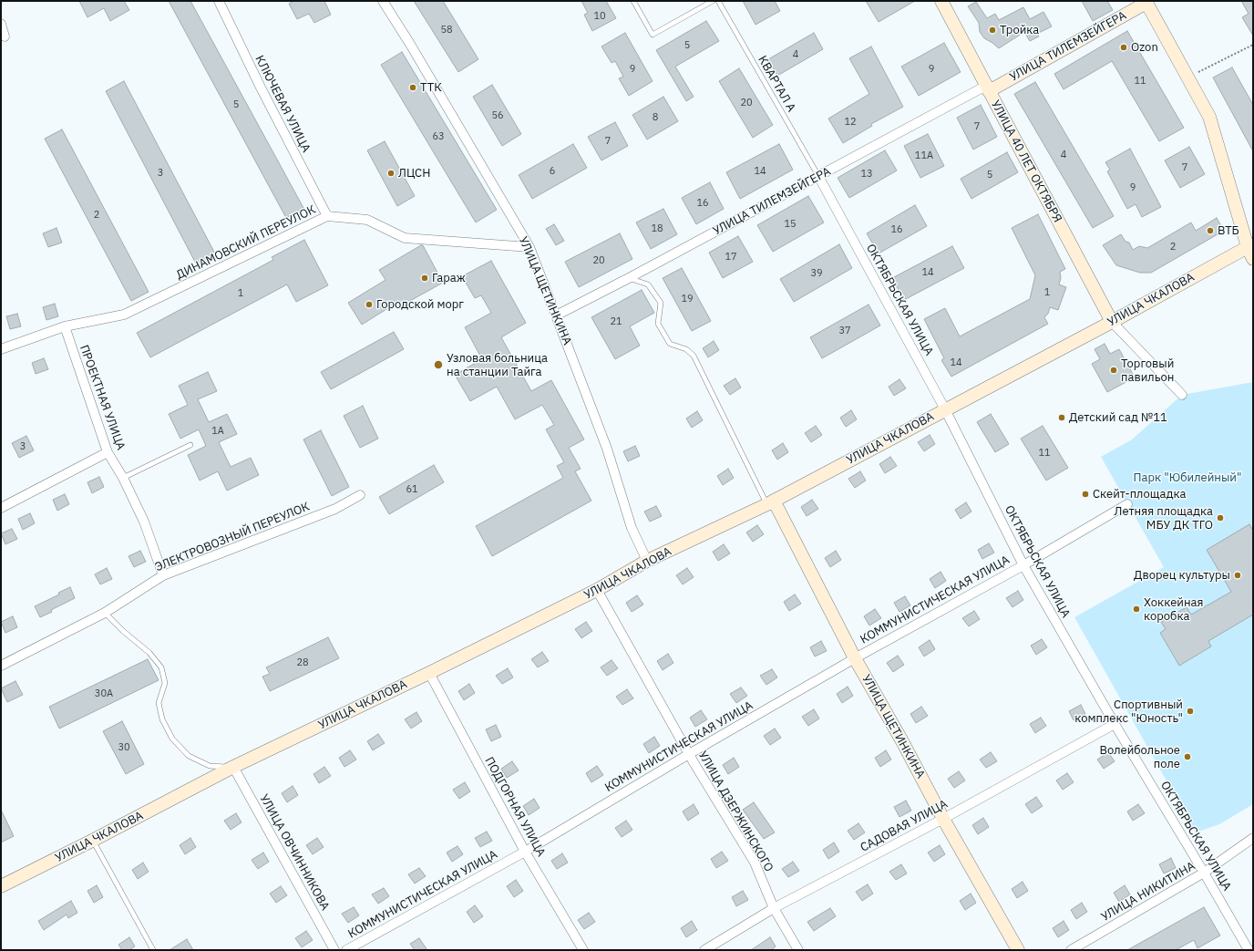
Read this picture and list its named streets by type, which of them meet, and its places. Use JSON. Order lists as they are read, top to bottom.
{
  "streets": {
    "street": [
      "УЛИЦА ТИЛЕМЗЕЙГЕРА",
      "КЛЮЧЕВАЯ УЛИЦА",
      "УЛИЦА 40 ЛЕТ ОКТЯБРЯ",
      "ДИНАМОВСКИЙ ПЕРЕУЛОК",
      "УЛИЦА ЩЕТИНКИНА",
      "ОКТЯБРЬСКАЯ УЛИЦА",
      "УЛИЦА ЧКАЛОВА",
      "ПРОЕКТНАЯ УЛИЦА",
      "ЭЛЕКТРОВОЗНЫЙ ПЕРЕУЛОК",
      "КОММУНИСТИЧЕСКАЯ УЛИЦА",
      "ПОДГОРНАЯ УЛИЦА",
      "УЛИЦА ДЗЕРЖИНСКОГО",
      "САДОВАЯ УЛИЦА",
      "УЛИЦА ОВЧИННИКОВА",
      "УЛИЦА НИКИТИНА"
    ],
    "lane": ["КВАРТАЛ А"]
  },
  "crossings": [
    ["УЛИЦА ТИЛЕМЗЕЙГЕРА", "КВАРТАЛ А"],
    ["УЛИЦА ТИЛЕМЗЕЙГЕРА", "УЛИЦА 40 ЛЕТ ОКТЯБРЯ"],
    ["УЛИЦА ТИЛЕМЗЕЙГЕРА", "УЛИЦА ЩЕТИНКИНА"],
    ["УЛИЦА ТИЛЕМЗЕЙГЕРА", "ОКТЯБРЬСКАЯ УЛИЦА"],
    ["КВАРТАЛ А", "ОКТЯБРЬСКАЯ УЛИЦА"],
    ["КЛЮЧЕВАЯ УЛИЦА", "ДИНАМОВСКИЙ ПЕРЕУЛОК"],
    ["УЛИЦА 40 ЛЕТ ОКТЯБРЯ", "УЛИЦА ЧКАЛОВА"],
    ["ДИНАМОВСКИЙ ПЕРЕУЛОК", "УЛИЦА ЩЕТИНКИНА"],
    ["ДИНАМОВСКИЙ ПЕРЕУЛОК", "ПРОЕКТНАЯ УЛИЦА"],
    ["УЛИЦА ЩЕТИНКИНА", "УЛИЦА ЧКАЛОВА"],
    ["УЛИЦА ЩЕТИНКИНА", "КОММУНИСТИЧЕСКАЯ УЛИЦА"],
    ["УЛИЦА ЩЕТИНКИНА", "САДОВАЯ УЛИЦА"],
    ["ОКТЯБРЬСКАЯ УЛИЦА", "УЛИЦА ЧКАЛОВА"],
    ["ОКТЯБРЬСКАЯ УЛИЦА", "КОММУНИСТИЧЕСКАЯ УЛИЦА"],
    ["ОКТЯБРЬСКАЯ УЛИЦА", "САДОВАЯ УЛИЦА"],
    ["ОКТЯБРЬСКАЯ УЛИЦА", "УЛИЦА НИКИТИНА"],
    ["УЛИЦА ЧКАЛОВА", "ПОДГОРНАЯ УЛИЦА"],
    ["УЛИЦА ЧКАЛОВА", "УЛИЦА ДЗЕРЖИНСКОГО"],
    ["УЛИЦА ЧКАЛОВА", "УЛИЦА ОВЧИННИКОВА"],
    ["ПРОЕКТНАЯ УЛИЦА", "ЭЛЕКТРОВОЗНЫЙ ПЕРЕУЛОК"],
    ["КОММУНИСТИЧЕСКАЯ УЛИЦА", "ПОДГОРНАЯ УЛИЦА"],
    ["КОММУНИСТИЧЕСКАЯ УЛИЦА", "УЛИЦА ДЗЕРЖИНСКОГО"],
    ["УЛИЦА ДЗЕРЖИНСКОГО", "САДОВАЯ УЛИЦА"]
  ],
  "parks": ["Парк \"Юбилейный\""],
  "places": [
    "Тройка",
    "Ozon",
    "ТТК",
    "ЛЦСН",
    "ВТБ",
    "Гараж",
    "Городской морг",
    "Узловая больница на станции Тайга",
    "Торговый павильон",
    "Детский сад №11",
    "Скейт-площадка",
    "Летняя площадка МБУ ДК ТГО",
    "Дворец культуры",
    "Хоккейная коробка",
    "Спортивный комплекс \"Юность\"",
    "Волейбольное поле"
  ],
  "house_numbers": [
    "10",
    "58",
    "5",
    "4",
    "9",
    "9",
    "11",
    "20",
    "5",
    "56",
    "8",
    "12",
    "7",
    "63",
    "7",
    "4",
    "11А",
    "7",
    "6",
    "14",
    "3",
    "13",
    "5",
    "9",
    "16",
    "2",
    "15",
    "18",
    "16",
    "2",
    "17",
    "20",
    "14",
    "39",
    "1",
    "1",
    "19",
    "21",
    "37",
    "14",
    "1А",
    "3",
    "11",
    "61",
    "28",
    "30А",
    "30"
  ]
}
